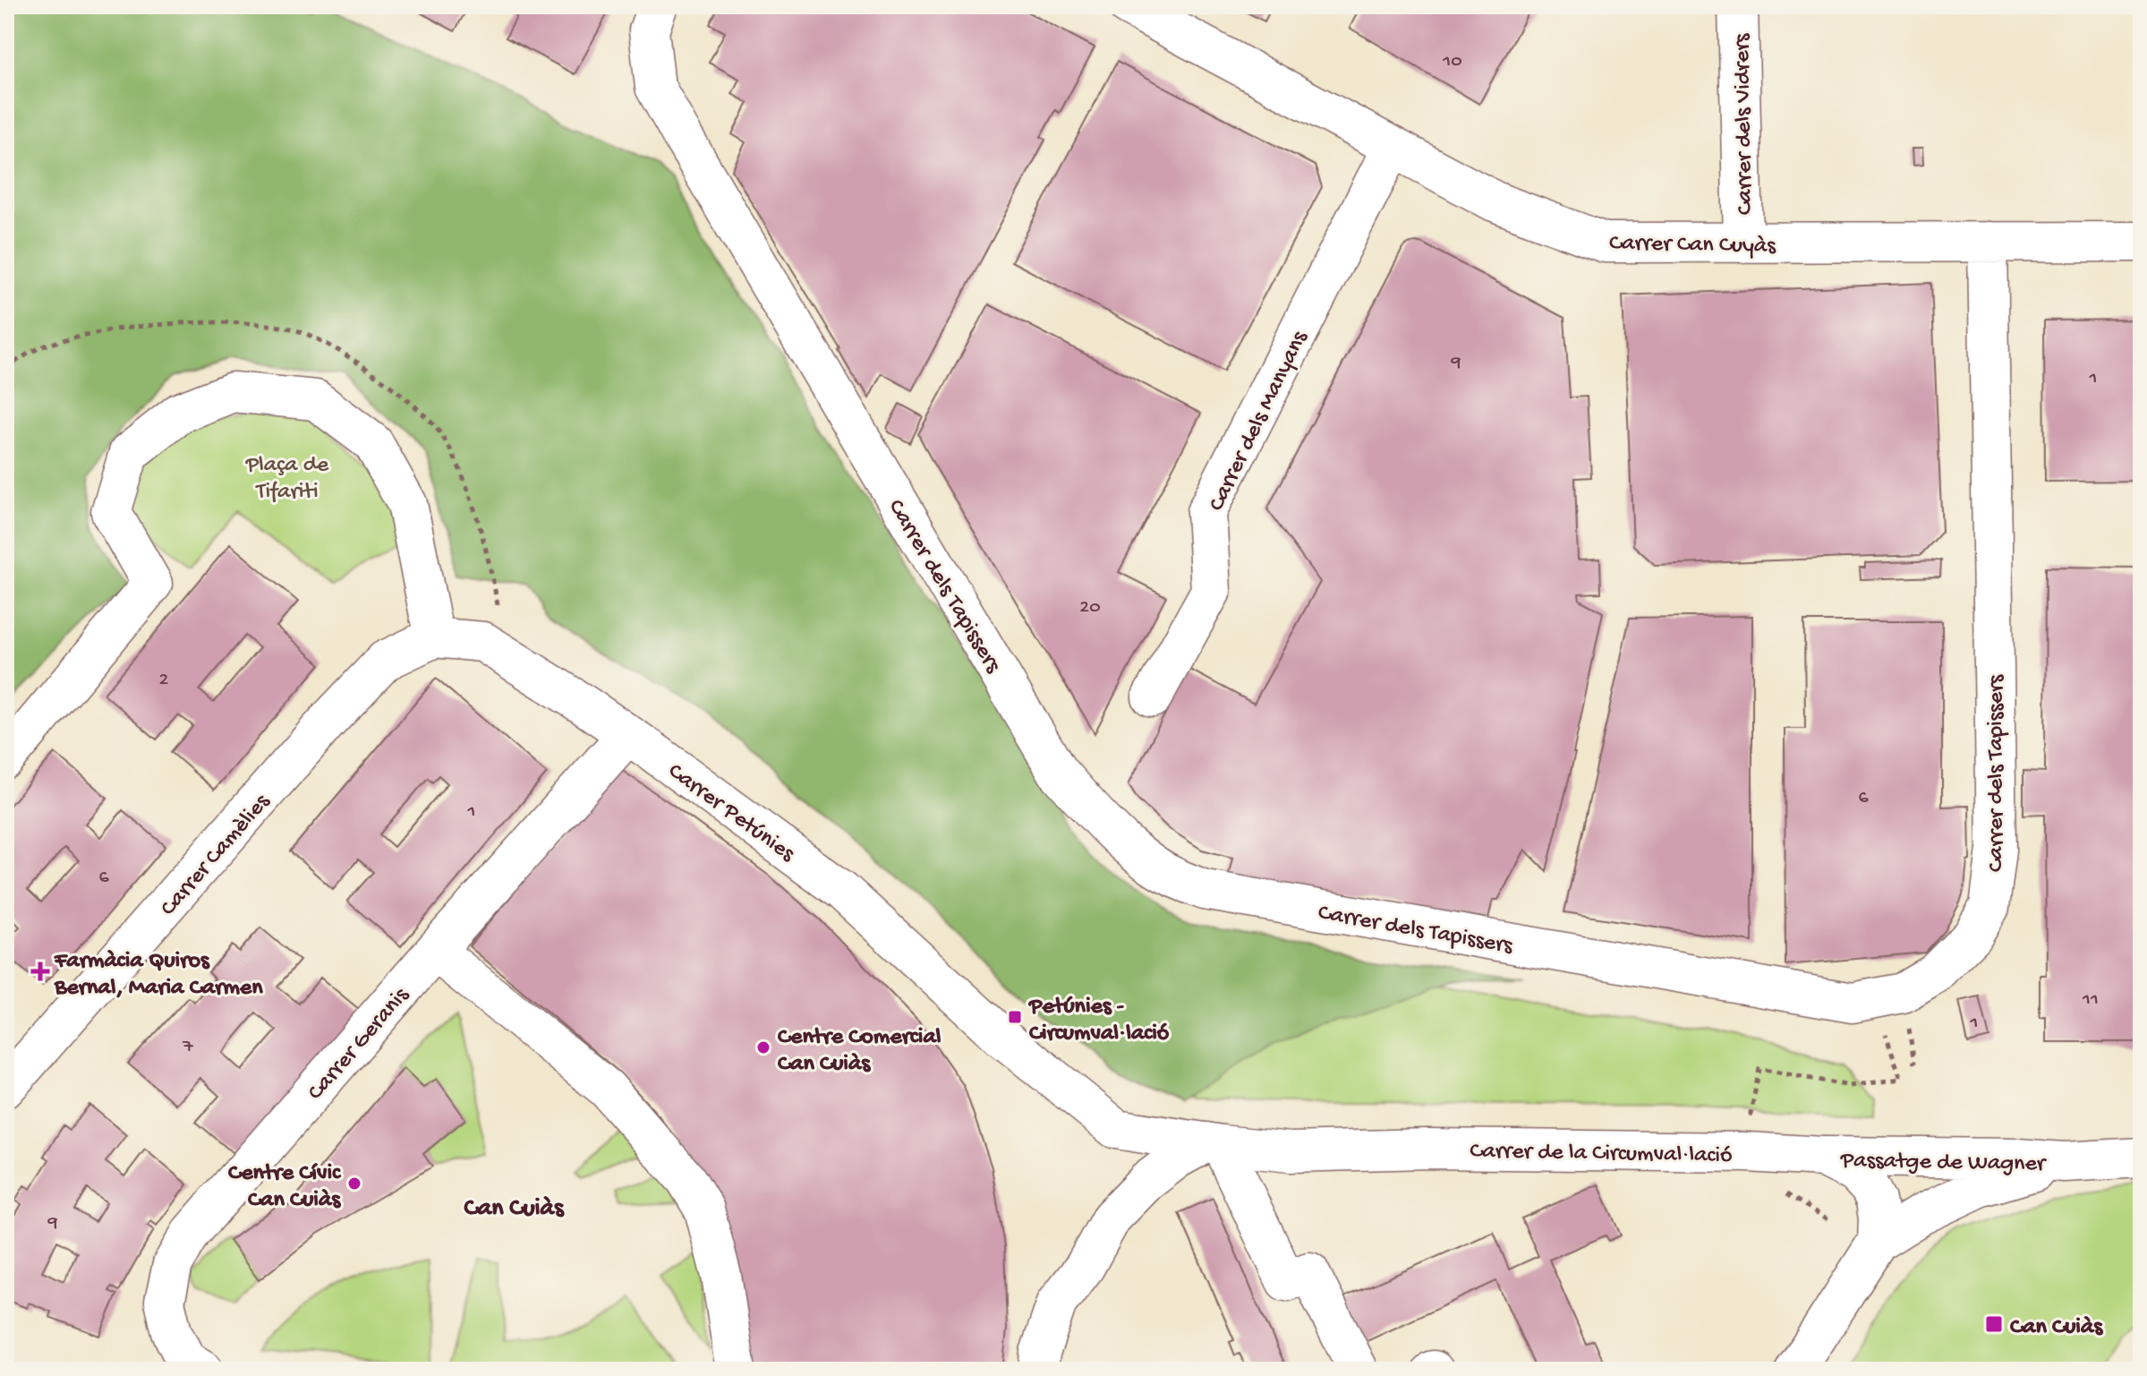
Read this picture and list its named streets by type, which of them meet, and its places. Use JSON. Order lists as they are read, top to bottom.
{
  "streets": {
    "street": [
      "Carrer dels Vidrers",
      "Carrer Can Cuyàs",
      "Carrer dels Manyans",
      "Carrer dels Tapissers",
      "Carrer Petúnies",
      "Carrer Camèlies",
      "Carrer Geranis",
      "Carrer de la Circumval·lació",
      "Passatge de Wagner"
    ]
  },
  "crossings": [
    ["Carrer dels Vidrers", "Carrer Can Cuyàs"],
    ["Carrer Can Cuyàs", "Carrer dels Manyans"],
    ["Carrer Can Cuyàs", "Carrer dels Tapissers"],
    ["Carrer Petúnies", "Carrer Camèlies"],
    ["Carrer Petúnies", "Carrer Geranis"],
    ["Carrer Petúnies", "Carrer de la Circumval·lació"],
    ["Carrer de la Circumval·lació", "Passatge de Wagner"]
  ],
  "districts": ["Can Cuiàs"],
  "parks": ["Plaça de Tifariti"],
  "places": {
    "health": ["Farmàcia Quiros Bernal, Maria Carmen"],
    "transit": ["Petúnies - Circumval·lació", "Can Cuiàs"],
    "other": ["Centre Comercial Can Cuiàs", "Centre Cívic Can Cuiàs"]
  },
  "house_numbers": [
    "10",
    "9",
    "1",
    "20",
    "2",
    "6",
    "1",
    "6",
    "11",
    "1",
    "7",
    "9"
  ]
}
